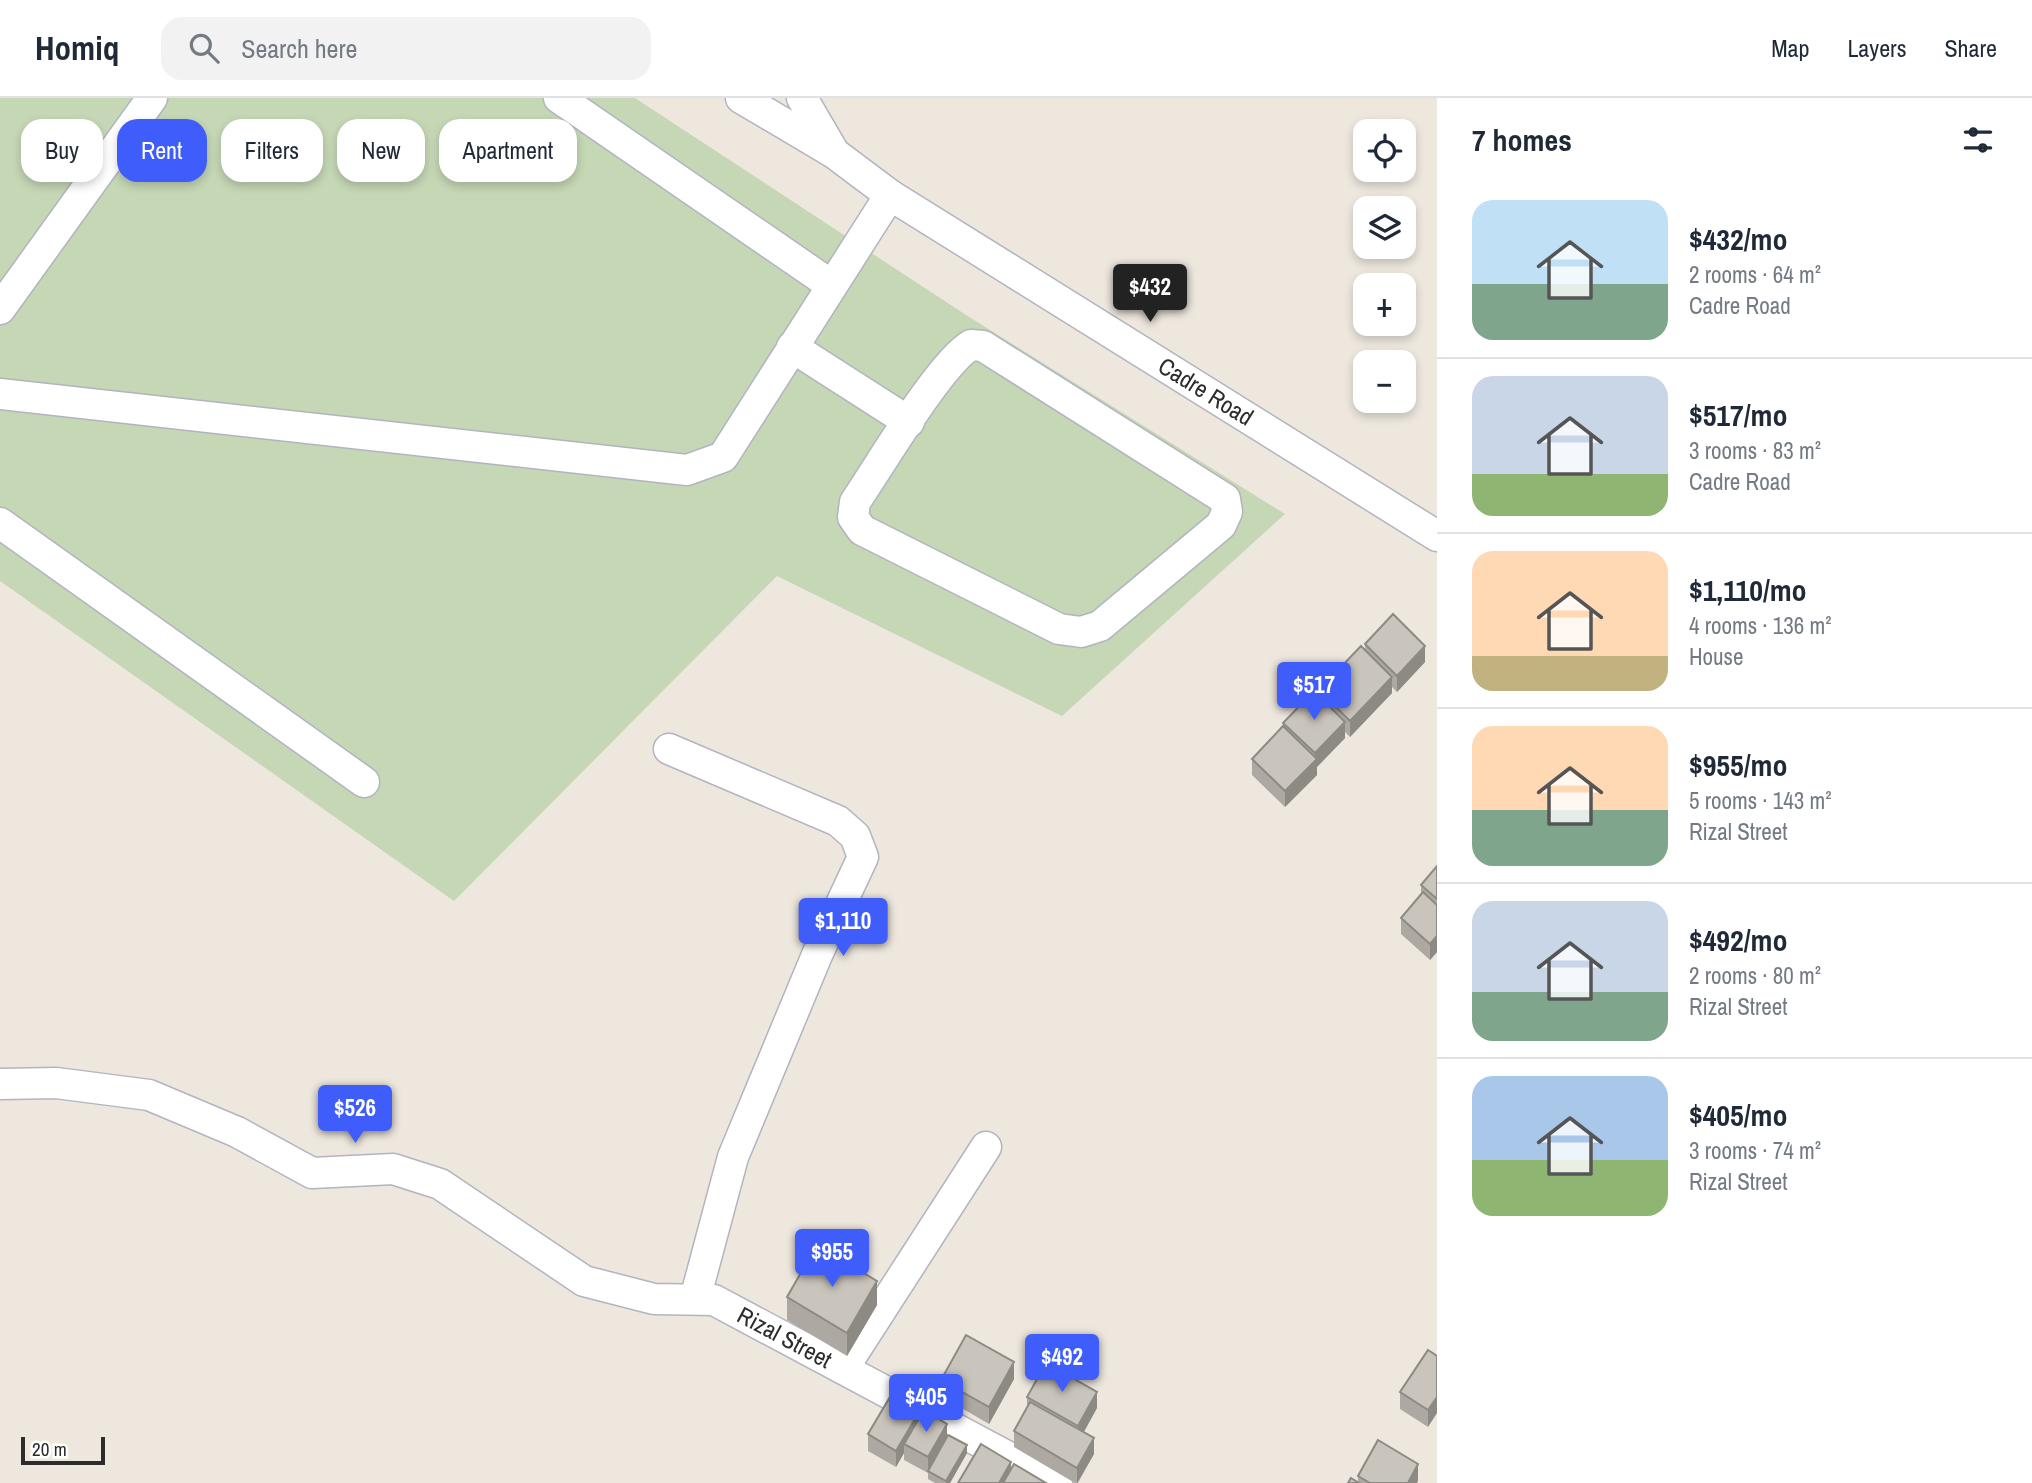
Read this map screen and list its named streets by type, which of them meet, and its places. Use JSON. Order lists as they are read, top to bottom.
{
  "streets": {
    "street": ["Cadre Road", "Rizal Street"]
  },
  "scale_bar": "20 m",
  "page": {
    "header": "Homiq",
    "search": "Search here",
    "nav": ["Map", "Layers", "Share"],
    "heading": "7 homes",
    "map_buttons": ["+", "−"],
    "chip": [
      "Buy",
      "Rent",
      "Filters",
      "New",
      "Apartment"
    ],
    "list": [
      {
        "name": "$432/mo",
        "note": "2 rooms · 64 m² · Cadre Road"
      },
      {
        "name": "$517/mo",
        "note": "3 rooms · 83 m² · Cadre Road"
      },
      {
        "name": "$1,110/mo",
        "note": "4 rooms · 136 m² · House"
      },
      {
        "name": "$955/mo",
        "note": "5 rooms · 143 m² · Rizal Street"
      },
      {
        "name": "$492/mo",
        "note": "2 rooms · 80 m² · Rizal Street"
      },
      {
        "name": "$405/mo",
        "note": "3 rooms · 74 m² · Rizal Street"
      }
    ],
    "price": [
      "$432",
      "$517",
      "$1,110",
      "$526",
      "$955",
      "$492",
      "$405"
    ],
    "scale": "20 m"
  }
}
